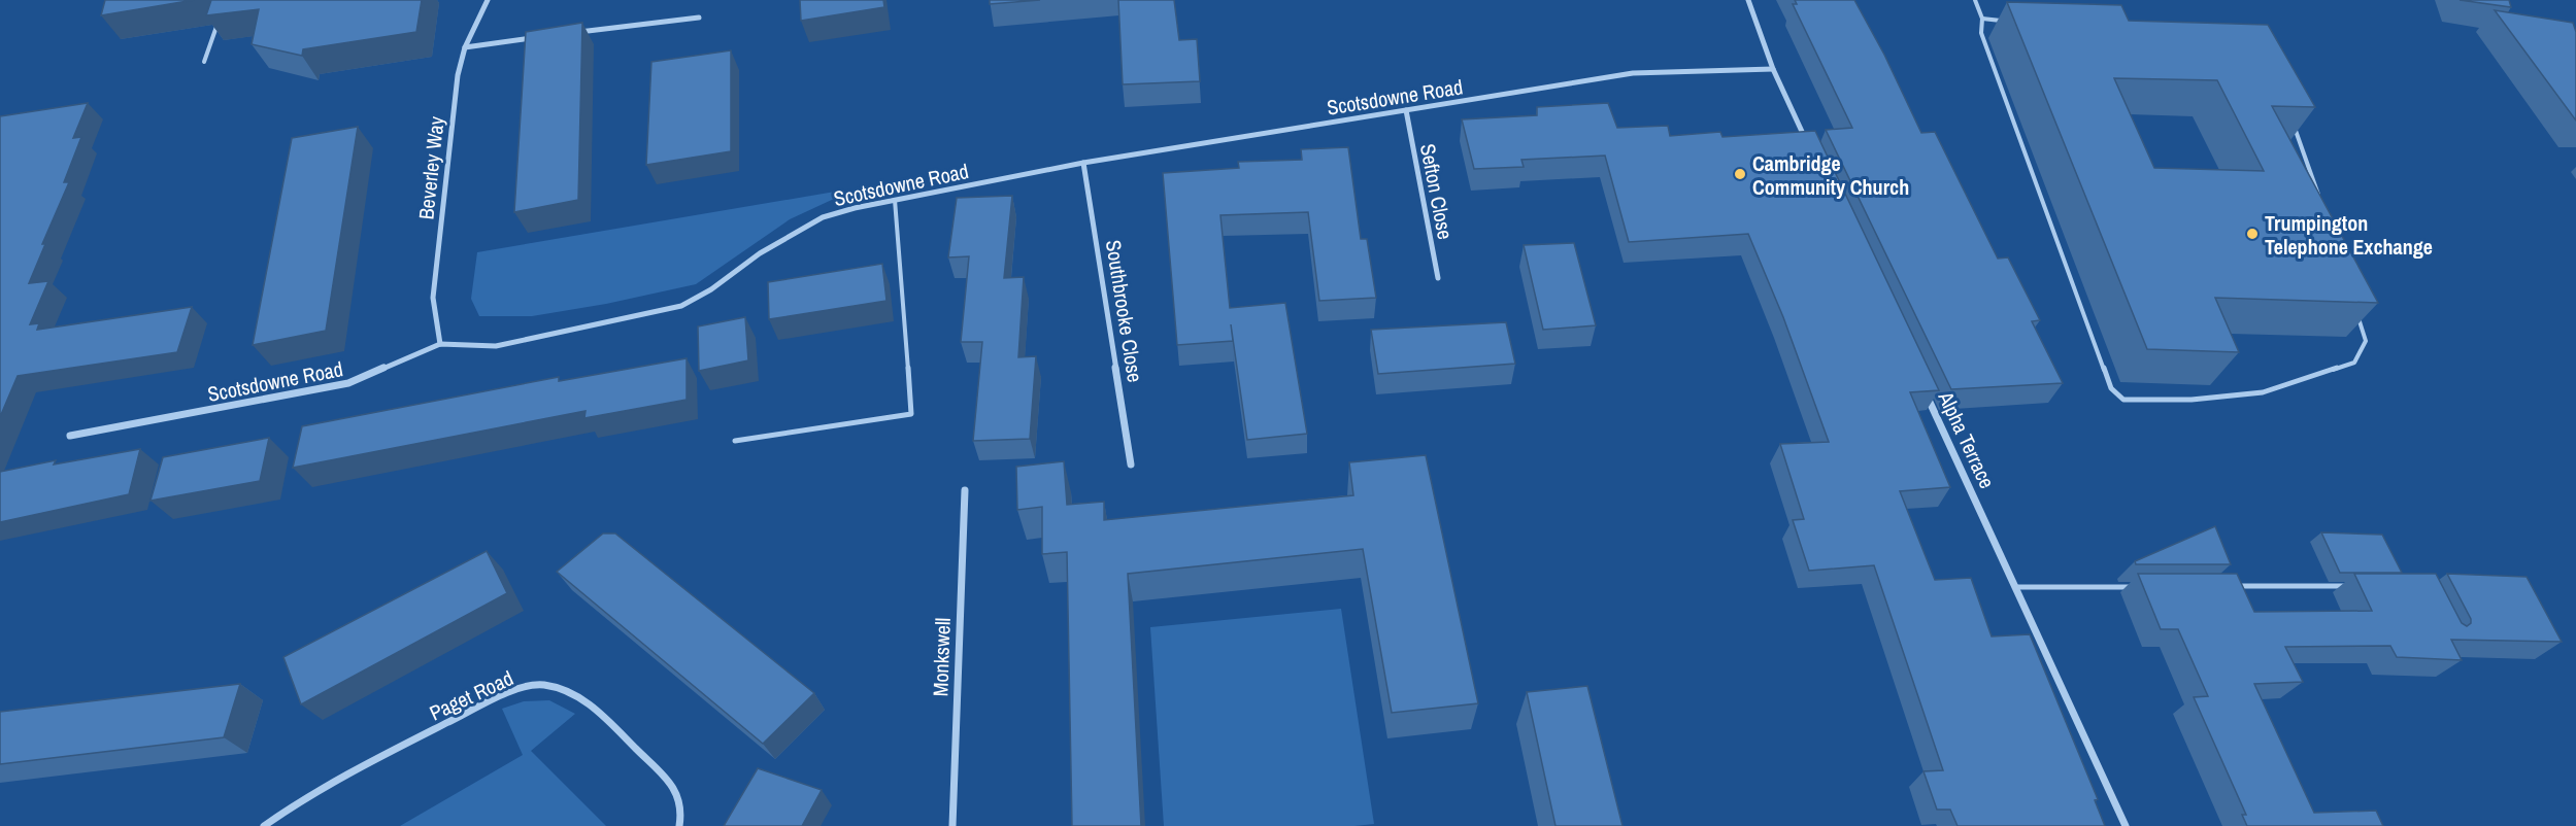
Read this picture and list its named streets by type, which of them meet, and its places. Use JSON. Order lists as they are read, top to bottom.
{
  "streets": {
    "street": [
      "Scotsdowne Road",
      "Beverley Way",
      "Sefton Close",
      "Southbrooke Close",
      "Alpha Terrace",
      "Monkswell",
      "Paget Road"
    ]
  },
  "crossings": [
    ["Scotsdowne Road", "Beverley Way"],
    ["Scotsdowne Road", "Sefton Close"],
    ["Scotsdowne Road", "Southbrooke Close"]
  ],
  "places": ["Cambridge Community Church", "Trumpington Telephone Exchange"]
}
